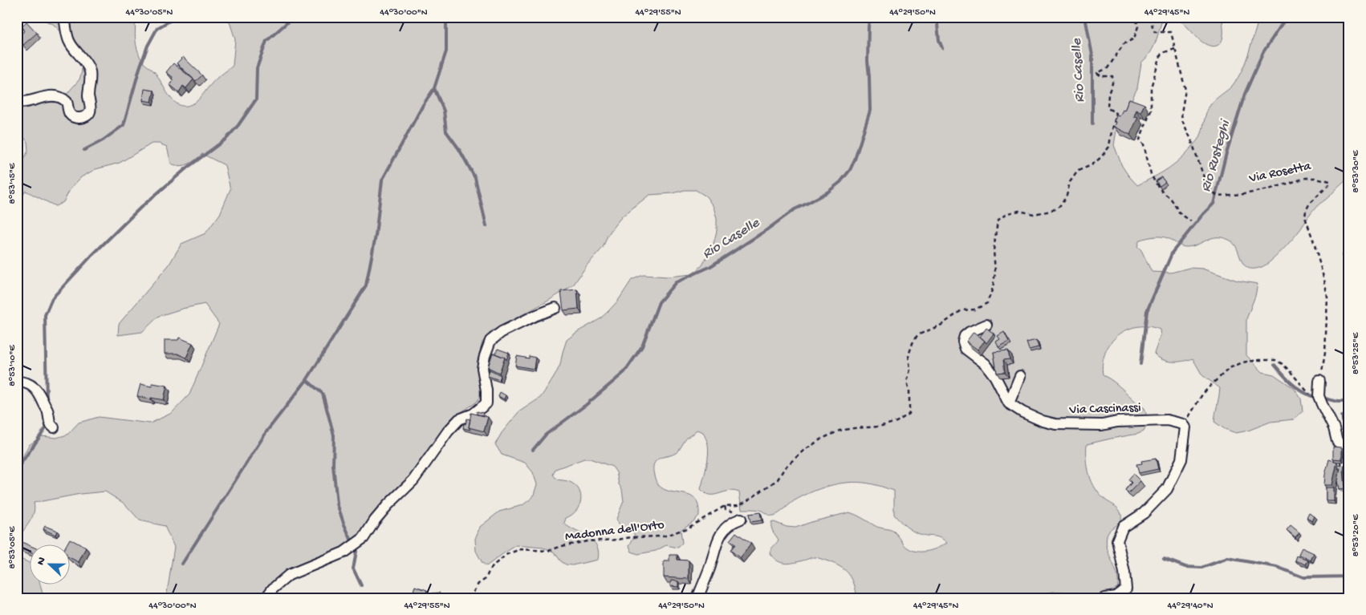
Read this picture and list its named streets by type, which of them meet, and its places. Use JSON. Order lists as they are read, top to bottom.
{
  "streets": {
    "street": ["Via Cascinassi"],
    "path": ["Via Rosetta", "Madonna dell'Orto"]
  },
  "water": ["Rio Caselle", "Rio Rusteghi"],
  "north": "left",
  "coordinates": [
    "44°30'05\"N",
    "44°30'00\"N",
    "44°29'55\"N",
    "44°29'50\"N",
    "44°29'45\"N",
    "8°53'30\"E",
    "8°53'15\"E",
    "8°53'25\"E",
    "8°53'10\"E",
    "8°53'20\"E",
    "8°53'05\"E",
    "44°29'40\"N"
  ]
}
